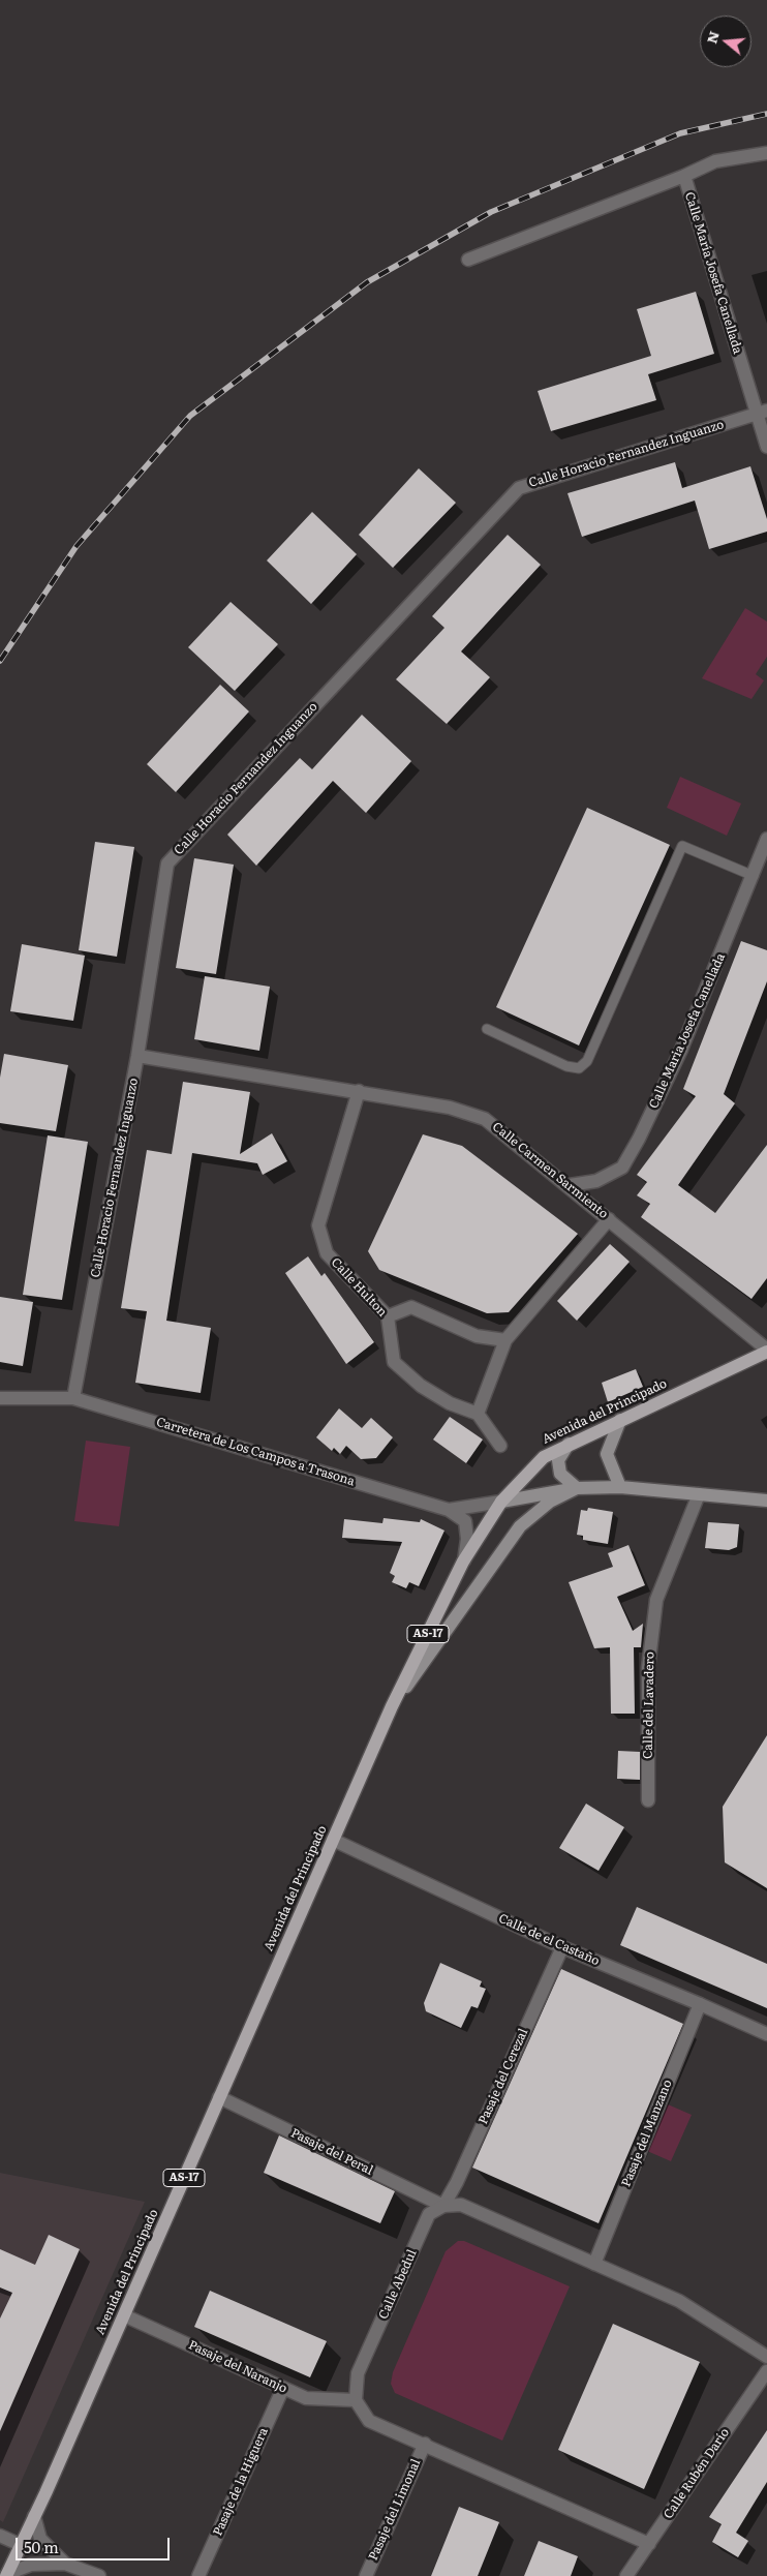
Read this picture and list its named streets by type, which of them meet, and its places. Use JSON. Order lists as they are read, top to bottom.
{
  "streets": {
    "main road": ["Avenida del Principado", "AS-17"],
    "street": [
      "Calle María Josefa Canellada",
      "Calle Horacio Fernandez Inguanzo",
      "Calle Maria Josefa Canellada",
      "Calle Carmen Sarmiento",
      "Calle Hulton",
      "Carretera de Los Campos a Trasona",
      "Calle del Lavadero",
      "Calle de el Castaño",
      "Pasaje del Cerezal",
      "Pasaje del Manzano",
      "Pasaje del Peral",
      "Calle Abedul",
      "Pasaje del Naranjo",
      "Calle Rubén Darío",
      "Pasaje de la Higuera",
      "Pasaje del Limonal"
    ]
  },
  "crossings": [
    ["Calle María Josefa Canellada", "Calle Horacio Fernandez Inguanzo"],
    ["Calle Horacio Fernandez Inguanzo", "Calle Carmen Sarmiento"],
    ["Calle Horacio Fernandez Inguanzo", "Carretera de Los Campos a Trasona"],
    ["Calle Maria Josefa Canellada", "Calle Carmen Sarmiento"],
    ["Calle Carmen Sarmiento", "Calle Hulton"],
    ["Calle Carmen Sarmiento", "Avenida del Principado"],
    ["Avenida del Principado", "Carretera de Los Campos a Trasona"],
    ["Avenida del Principado", "Calle de el Castaño"],
    ["Avenida del Principado", "Pasaje del Peral"],
    ["Avenida del Principado", "Pasaje del Naranjo"],
    ["Calle de el Castaño", "Pasaje del Cerezal"],
    ["Calle de el Castaño", "Pasaje del Manzano"],
    ["Pasaje del Cerezal", "Pasaje del Peral"],
    ["Pasaje del Cerezal", "Calle Abedul"],
    ["Pasaje del Peral", "Calle Abedul"],
    ["Calle Abedul", "Pasaje del Naranjo"],
    ["Pasaje del Naranjo", "Pasaje de la Higuera"]
  ],
  "scale_bar": "50 m",
  "north": "left"
}
